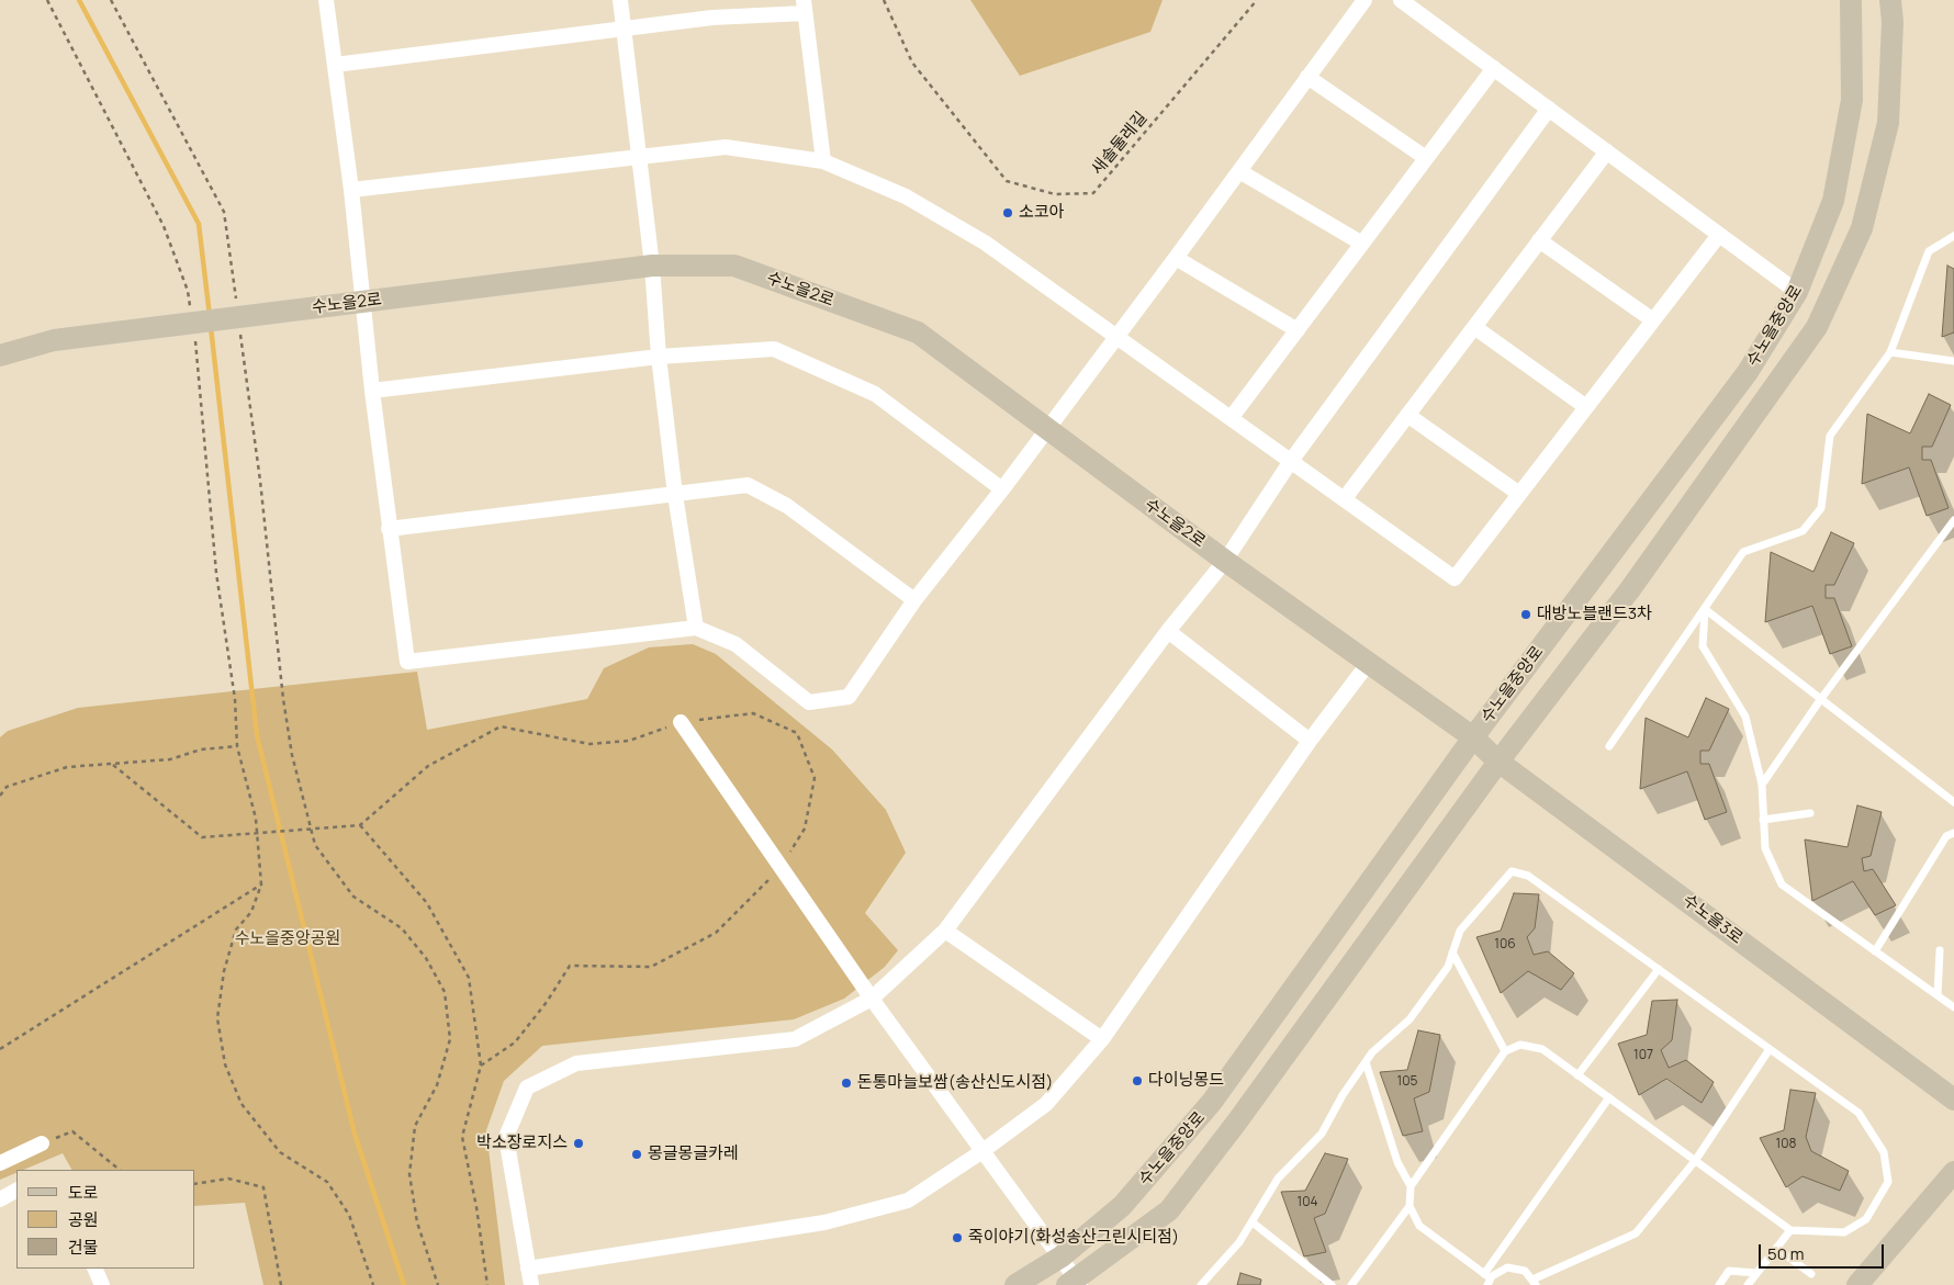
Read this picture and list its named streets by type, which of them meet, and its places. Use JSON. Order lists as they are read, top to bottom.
{
  "streets": {
    "main road": ["수노을2로", "수노을중앙로", "수노을3로"],
    "path": ["새솔둘레길"]
  },
  "crossings": [
    ["수노을2로", "수노을중앙로"],
    ["수노을2로", "수노을3로"],
    ["수노을중앙로", "수노을3로"]
  ],
  "parks": ["수노을중앙공원"],
  "places": [
    "소코아",
    "대방노블랜드3차",
    "다이닝몽드",
    "돈통마늘보쌈(송산신도시점)",
    "박소장로지스",
    "몽글몽글카레",
    "죽이야기(화성송산그린시티점)"
  ],
  "house_numbers": [
    "106",
    "107",
    "105",
    "108",
    "104"
  ],
  "legend": ["도로", "공원", "건물"],
  "scale_bar": "50 m"
}
